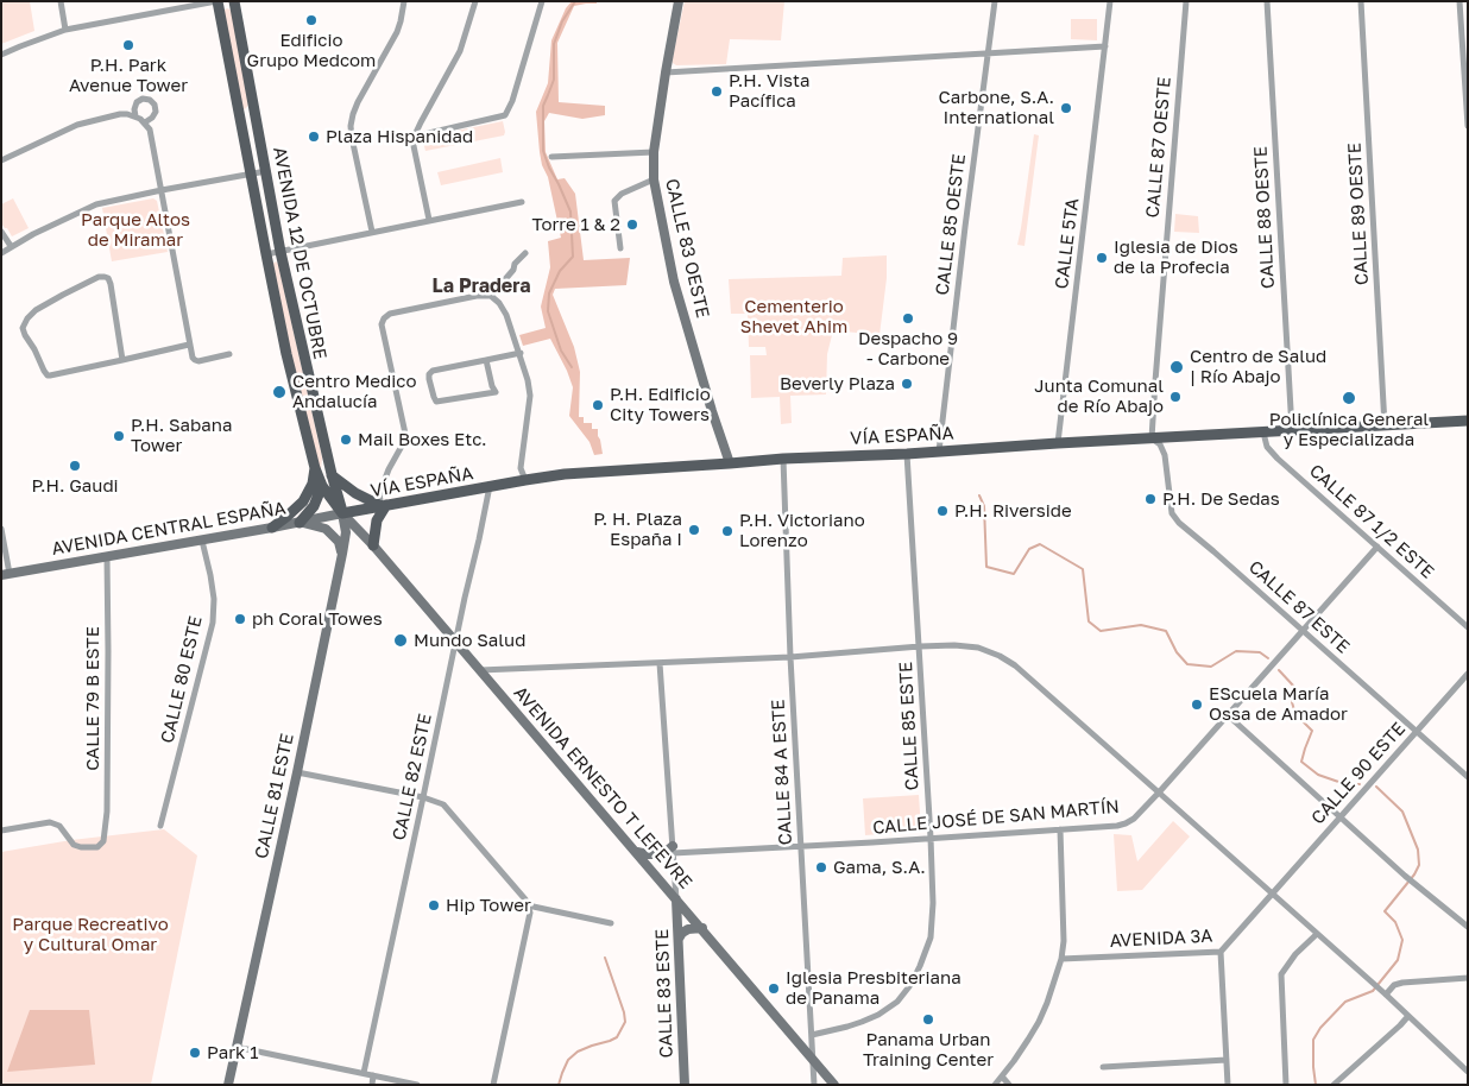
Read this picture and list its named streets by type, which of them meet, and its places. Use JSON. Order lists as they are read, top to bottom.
{
  "streets": {
    "main road": [
      "CALLE 83 OESTE",
      "AVENIDA 12 DE OCTUBRE",
      "VÍA ESPAÑA",
      "AVENIDA CENTRAL ESPAÑA",
      "AVENIDA ERNESTO T LEFEVRE",
      "CALLE 81 ESTE",
      "CALLE 83 ESTE"
    ],
    "street": [
      "CALLE 87 OESTE",
      "CALLE 89 OESTE",
      "CALLE 88 OESTE",
      "CALLE 85 OESTE",
      "CALLE 5TA",
      "CALLE 87 1/2 ESTE",
      "CALLE 87 ESTE",
      "CALLE 80 ESTE",
      "CALLE 79 B ESTE",
      "CALLE 85 ESTE",
      "CALLE 84 A ESTE",
      "CALLE 90 ESTE",
      "CALLE 82 ESTE",
      "CALLE JOSÉ DE SAN MARTÍN",
      "AVENIDA 3A"
    ]
  },
  "crossings": [
    ["CALLE 87 OESTE", "VÍA ESPAÑA"],
    ["CALLE 87 OESTE", "CALLE 87 ESTE"],
    ["CALLE 89 OESTE", "VÍA ESPAÑA"],
    ["CALLE 88 OESTE", "VÍA ESPAÑA"],
    ["CALLE 85 OESTE", "VÍA ESPAÑA"],
    ["CALLE 5TA", "VÍA ESPAÑA"],
    ["CALLE 83 OESTE", "VÍA ESPAÑA"],
    ["AVENIDA 12 DE OCTUBRE", "VÍA ESPAÑA"],
    ["AVENIDA 12 DE OCTUBRE", "AVENIDA CENTRAL ESPAÑA"],
    ["AVENIDA 12 DE OCTUBRE", "AVENIDA ERNESTO T LEFEVRE"],
    ["AVENIDA 12 DE OCTUBRE", "CALLE 81 ESTE"],
    ["VÍA ESPAÑA", "CALLE 87 1/2 ESTE"],
    ["VÍA ESPAÑA", "AVENIDA CENTRAL ESPAÑA"],
    ["VÍA ESPAÑA", "CALLE 87 ESTE"],
    ["VÍA ESPAÑA", "CALLE 85 ESTE"],
    ["VÍA ESPAÑA", "CALLE 84 A ESTE"],
    ["VÍA ESPAÑA", "CALLE 82 ESTE"],
    ["VÍA ESPAÑA", "AVENIDA ERNESTO T LEFEVRE"],
    ["VÍA ESPAÑA", "CALLE 81 ESTE"],
    ["CALLE 87 1/2 ESTE", "CALLE JOSÉ DE SAN MARTÍN"],
    ["AVENIDA CENTRAL ESPAÑA", "CALLE 80 ESTE"],
    ["AVENIDA CENTRAL ESPAÑA", "CALLE 79 B ESTE"],
    ["AVENIDA CENTRAL ESPAÑA", "AVENIDA ERNESTO T LEFEVRE"],
    ["AVENIDA CENTRAL ESPAÑA", "CALLE 81 ESTE"],
    ["CALLE 87 ESTE", "CALLE 90 ESTE"],
    ["CALLE 87 ESTE", "CALLE JOSÉ DE SAN MARTÍN"],
    ["CALLE 85 ESTE", "CALLE 84 A ESTE"],
    ["CALLE 85 ESTE", "CALLE JOSÉ DE SAN MARTÍN"],
    ["CALLE 84 A ESTE", "AVENIDA ERNESTO T LEFEVRE"],
    ["CALLE 84 A ESTE", "CALLE JOSÉ DE SAN MARTÍN"],
    ["CALLE 90 ESTE", "AVENIDA 3A"],
    ["CALLE 82 ESTE", "AVENIDA ERNESTO T LEFEVRE"],
    ["AVENIDA ERNESTO T LEFEVRE", "CALLE 81 ESTE"],
    ["AVENIDA ERNESTO T LEFEVRE", "CALLE 83 ESTE"]
  ],
  "districts": ["La Pradera"],
  "parks": ["Parque Altos de Miramar", "Cementerio Shevet Ahim", "Parque Recreativo y Cultural Omar"],
  "places": [
    "Edificio Grupo Medcom",
    "P.H. Park Avenue Tower",
    "P.H. Vista Pacífica",
    "Carbone, S.A. International",
    "Plaza Hispanidad",
    "Torre 1 & 2",
    "Iglesia de Dios de la Profecia",
    "Despacho 9 - Carbone",
    "Centro de Salud | Río Abajo",
    "Beverly Plaza",
    "Centro Medico Andalucía",
    "Junta Comunal de Río Abajo",
    "Policlínica General y Especializada",
    "P.H. Edificio City Towers",
    "P.H. Sabana Tower",
    "Mail Boxes Etc.",
    "P.H. Gaudi",
    "P.H. De Sedas",
    "P.H. Riverside",
    "P. H. Plaza España I",
    "P.H. Victoriano Lorenzo",
    "ph Coral Towes",
    "Mundo Salud",
    "EScuela María Ossa de Amador",
    "Gama, S.A.",
    "Hip Tower",
    "Iglesia Presbiteriana de Panama",
    "Panama Urban Training Center",
    "Park 1"
  ]
}
